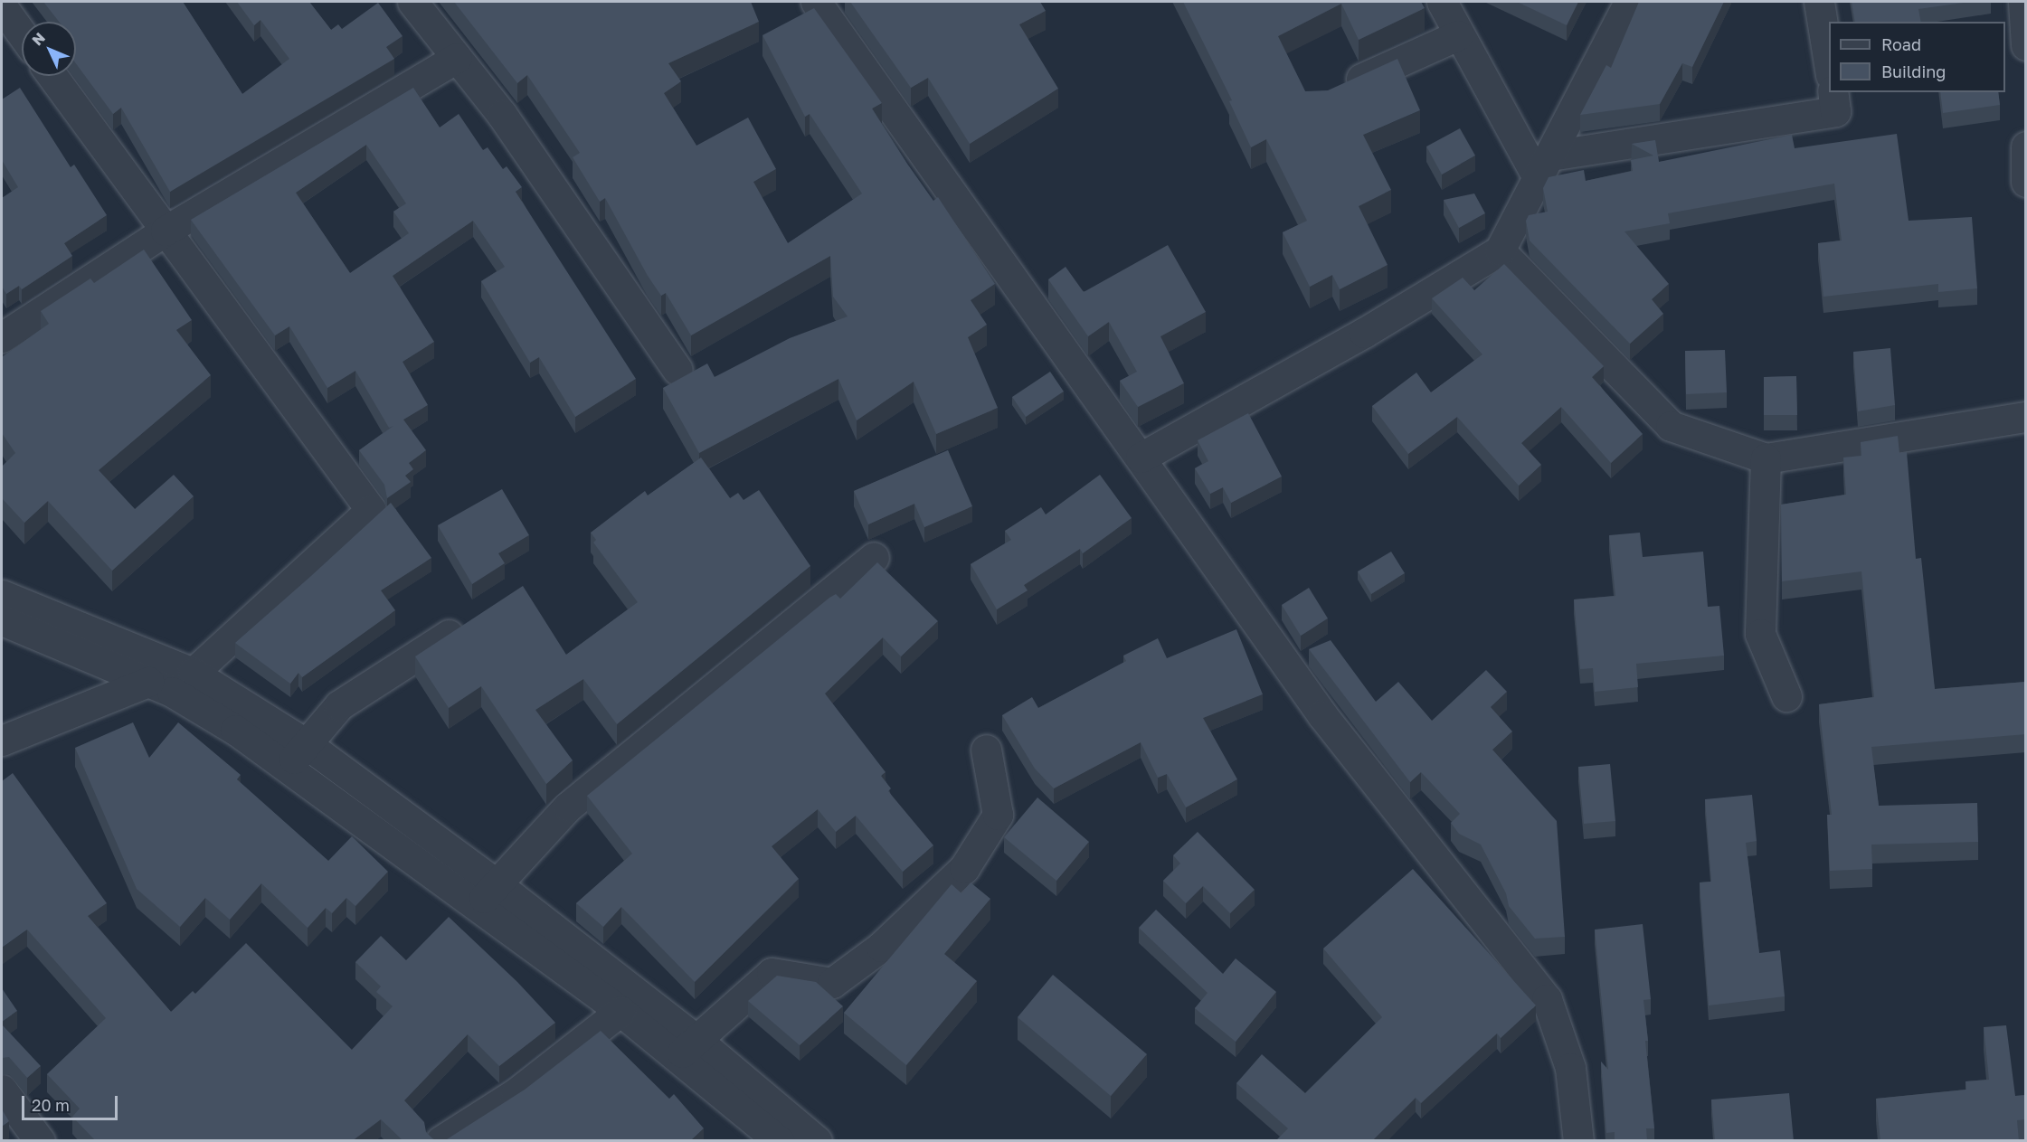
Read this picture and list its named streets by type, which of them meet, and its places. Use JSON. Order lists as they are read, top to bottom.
{
  "legend": ["Road", "Building"],
  "scale_bar": "20 m",
  "north": "top left"
}
